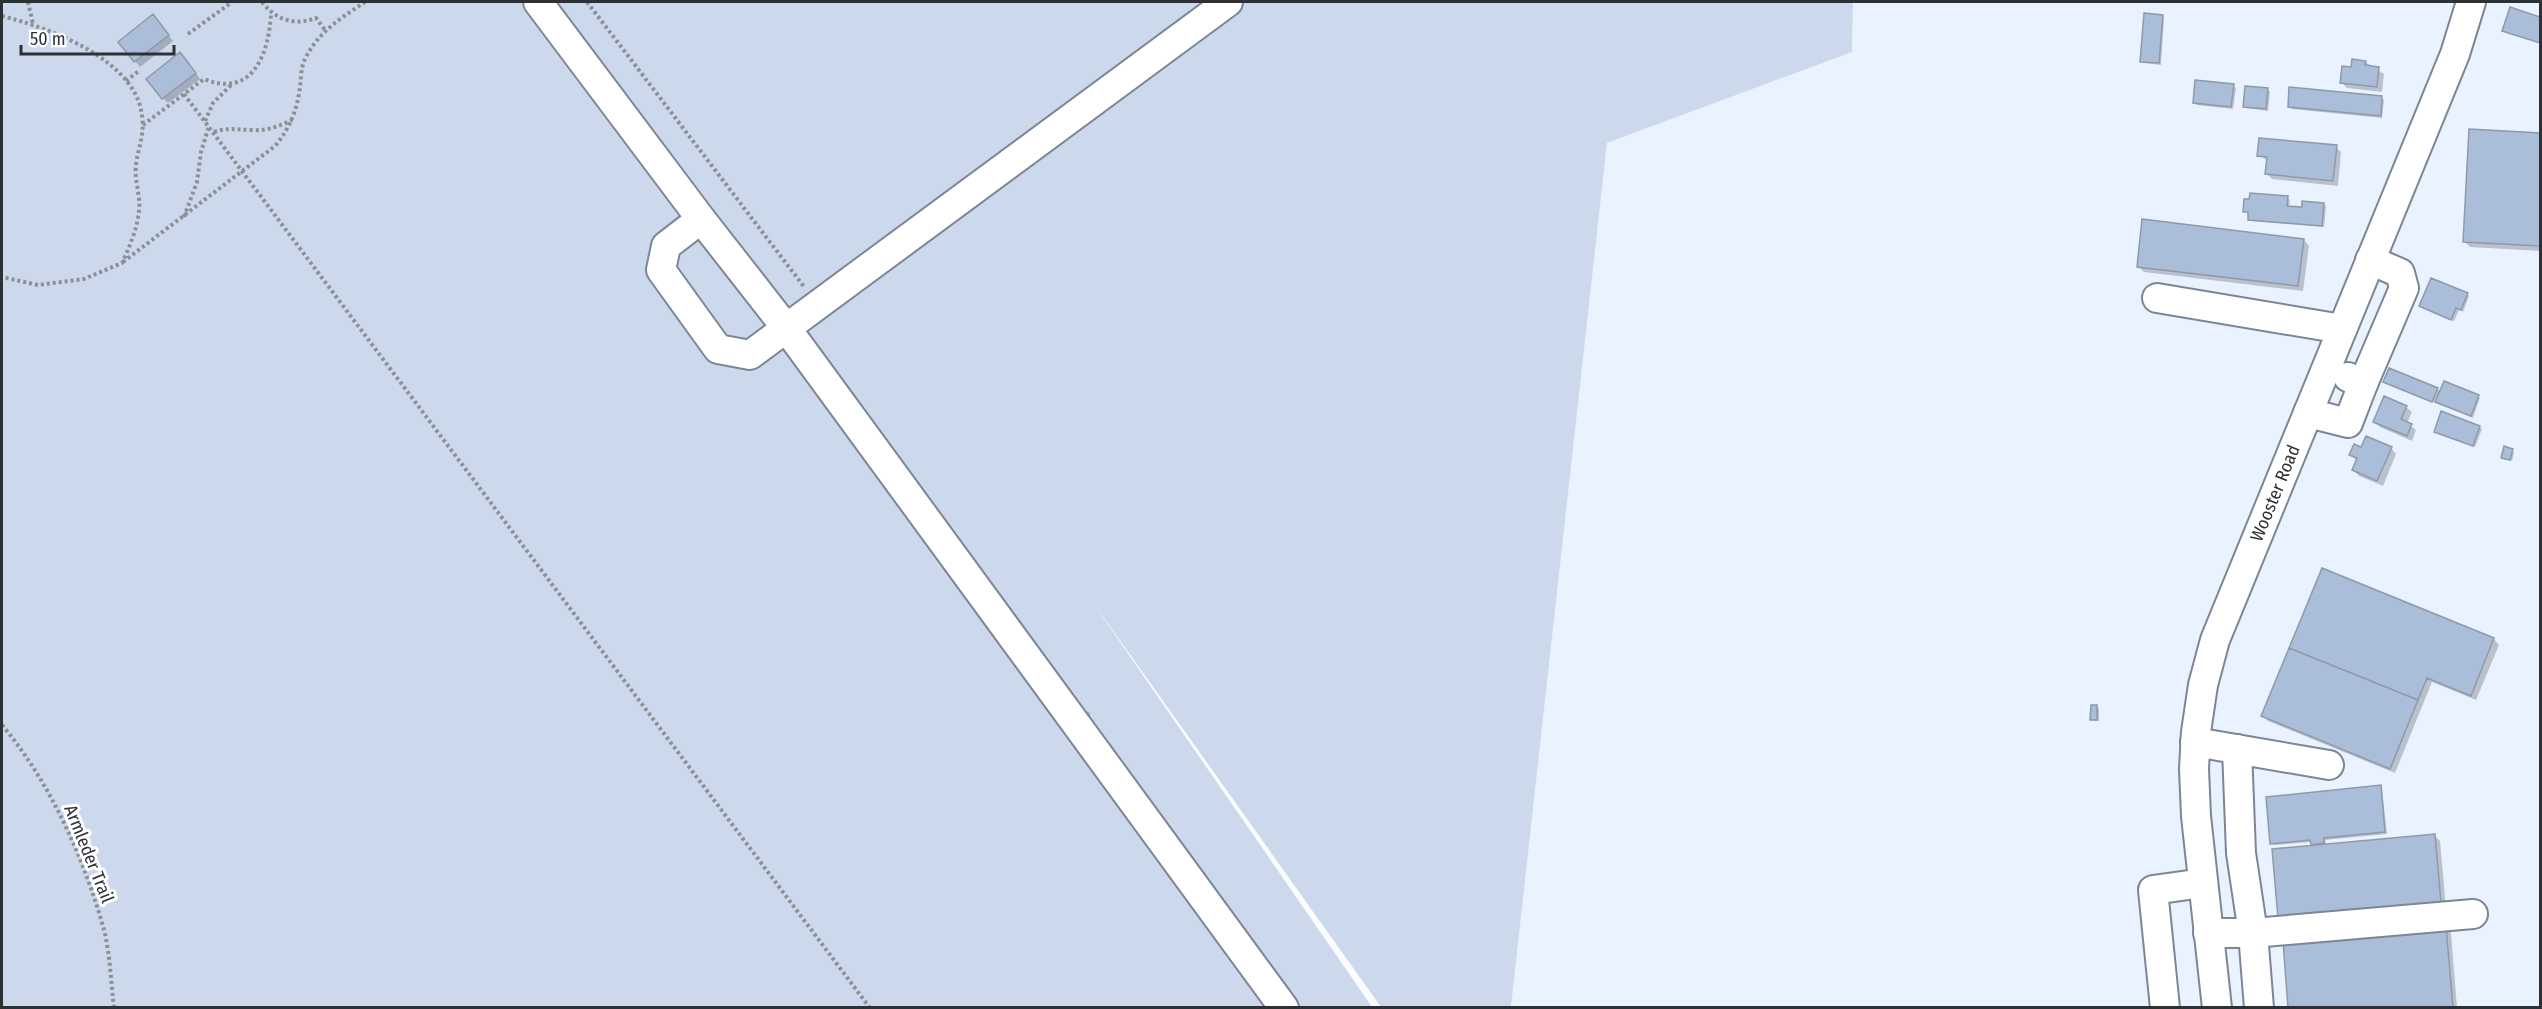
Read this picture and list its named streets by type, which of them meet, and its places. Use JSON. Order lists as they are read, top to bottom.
{
  "streets": {
    "street": ["Wooster Road"],
    "path": ["Armleder Trail"]
  },
  "scale_bar": "50 m"
}
